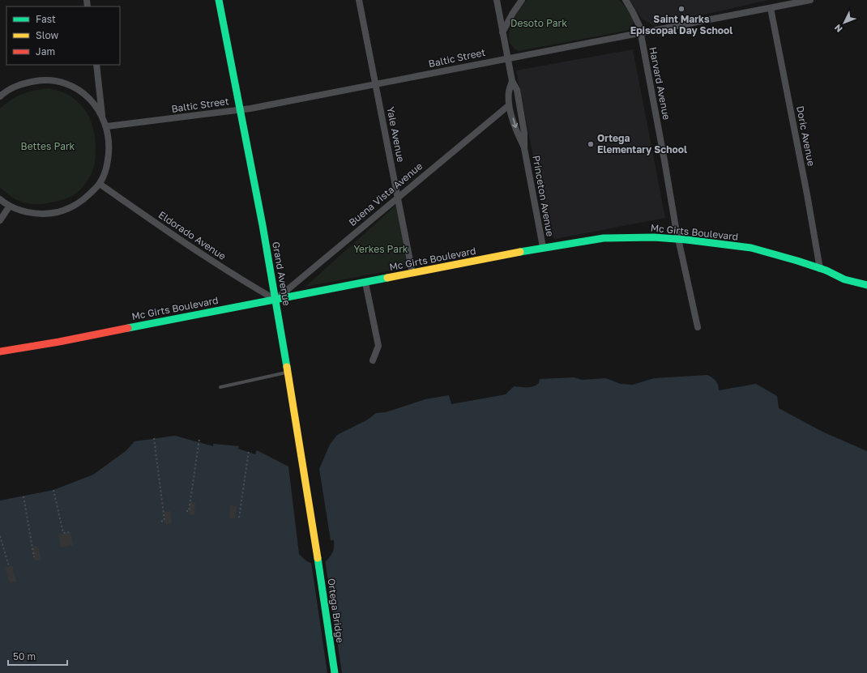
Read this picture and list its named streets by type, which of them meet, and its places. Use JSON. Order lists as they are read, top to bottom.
{
  "streets": {
    "street": [
      "Baltic Street",
      "Harvard Avenue",
      "Yale Avenue",
      "Doric Avenue",
      "Buena Vista Avenue",
      "Princeton Avenue",
      "Mc Girts Boulevard",
      "Eldorado Avenue",
      "Grand Avenue",
      "Ortega Bridge"
    ]
  },
  "crossings": [
    ["Baltic Street", "Harvard Avenue"],
    ["Baltic Street", "Yale Avenue"],
    ["Baltic Street", "Doric Avenue"],
    ["Baltic Street", "Princeton Avenue"],
    ["Baltic Street", "Grand Avenue"],
    ["Harvard Avenue", "Mc Girts Boulevard"],
    ["Yale Avenue", "Buena Vista Avenue"],
    ["Yale Avenue", "Mc Girts Boulevard"],
    ["Doric Avenue", "Mc Girts Boulevard"],
    ["Buena Vista Avenue", "Princeton Avenue"],
    ["Buena Vista Avenue", "Mc Girts Boulevard"],
    ["Buena Vista Avenue", "Eldorado Avenue"],
    ["Buena Vista Avenue", "Grand Avenue"],
    ["Princeton Avenue", "Mc Girts Boulevard"],
    ["Mc Girts Boulevard", "Eldorado Avenue"],
    ["Mc Girts Boulevard", "Grand Avenue"],
    ["Eldorado Avenue", "Grand Avenue"],
    ["Grand Avenue", "Ortega Bridge"]
  ],
  "parks": ["Desoto Park", "Bettes Park", "Yerkes Park"],
  "places": ["Saint Marks Episcopal Day School", "Ortega Elementary School"],
  "legend": ["Fast", "Slow", "Jam"],
  "scale_bar": "50 m",
  "north": "bottom left"
}
